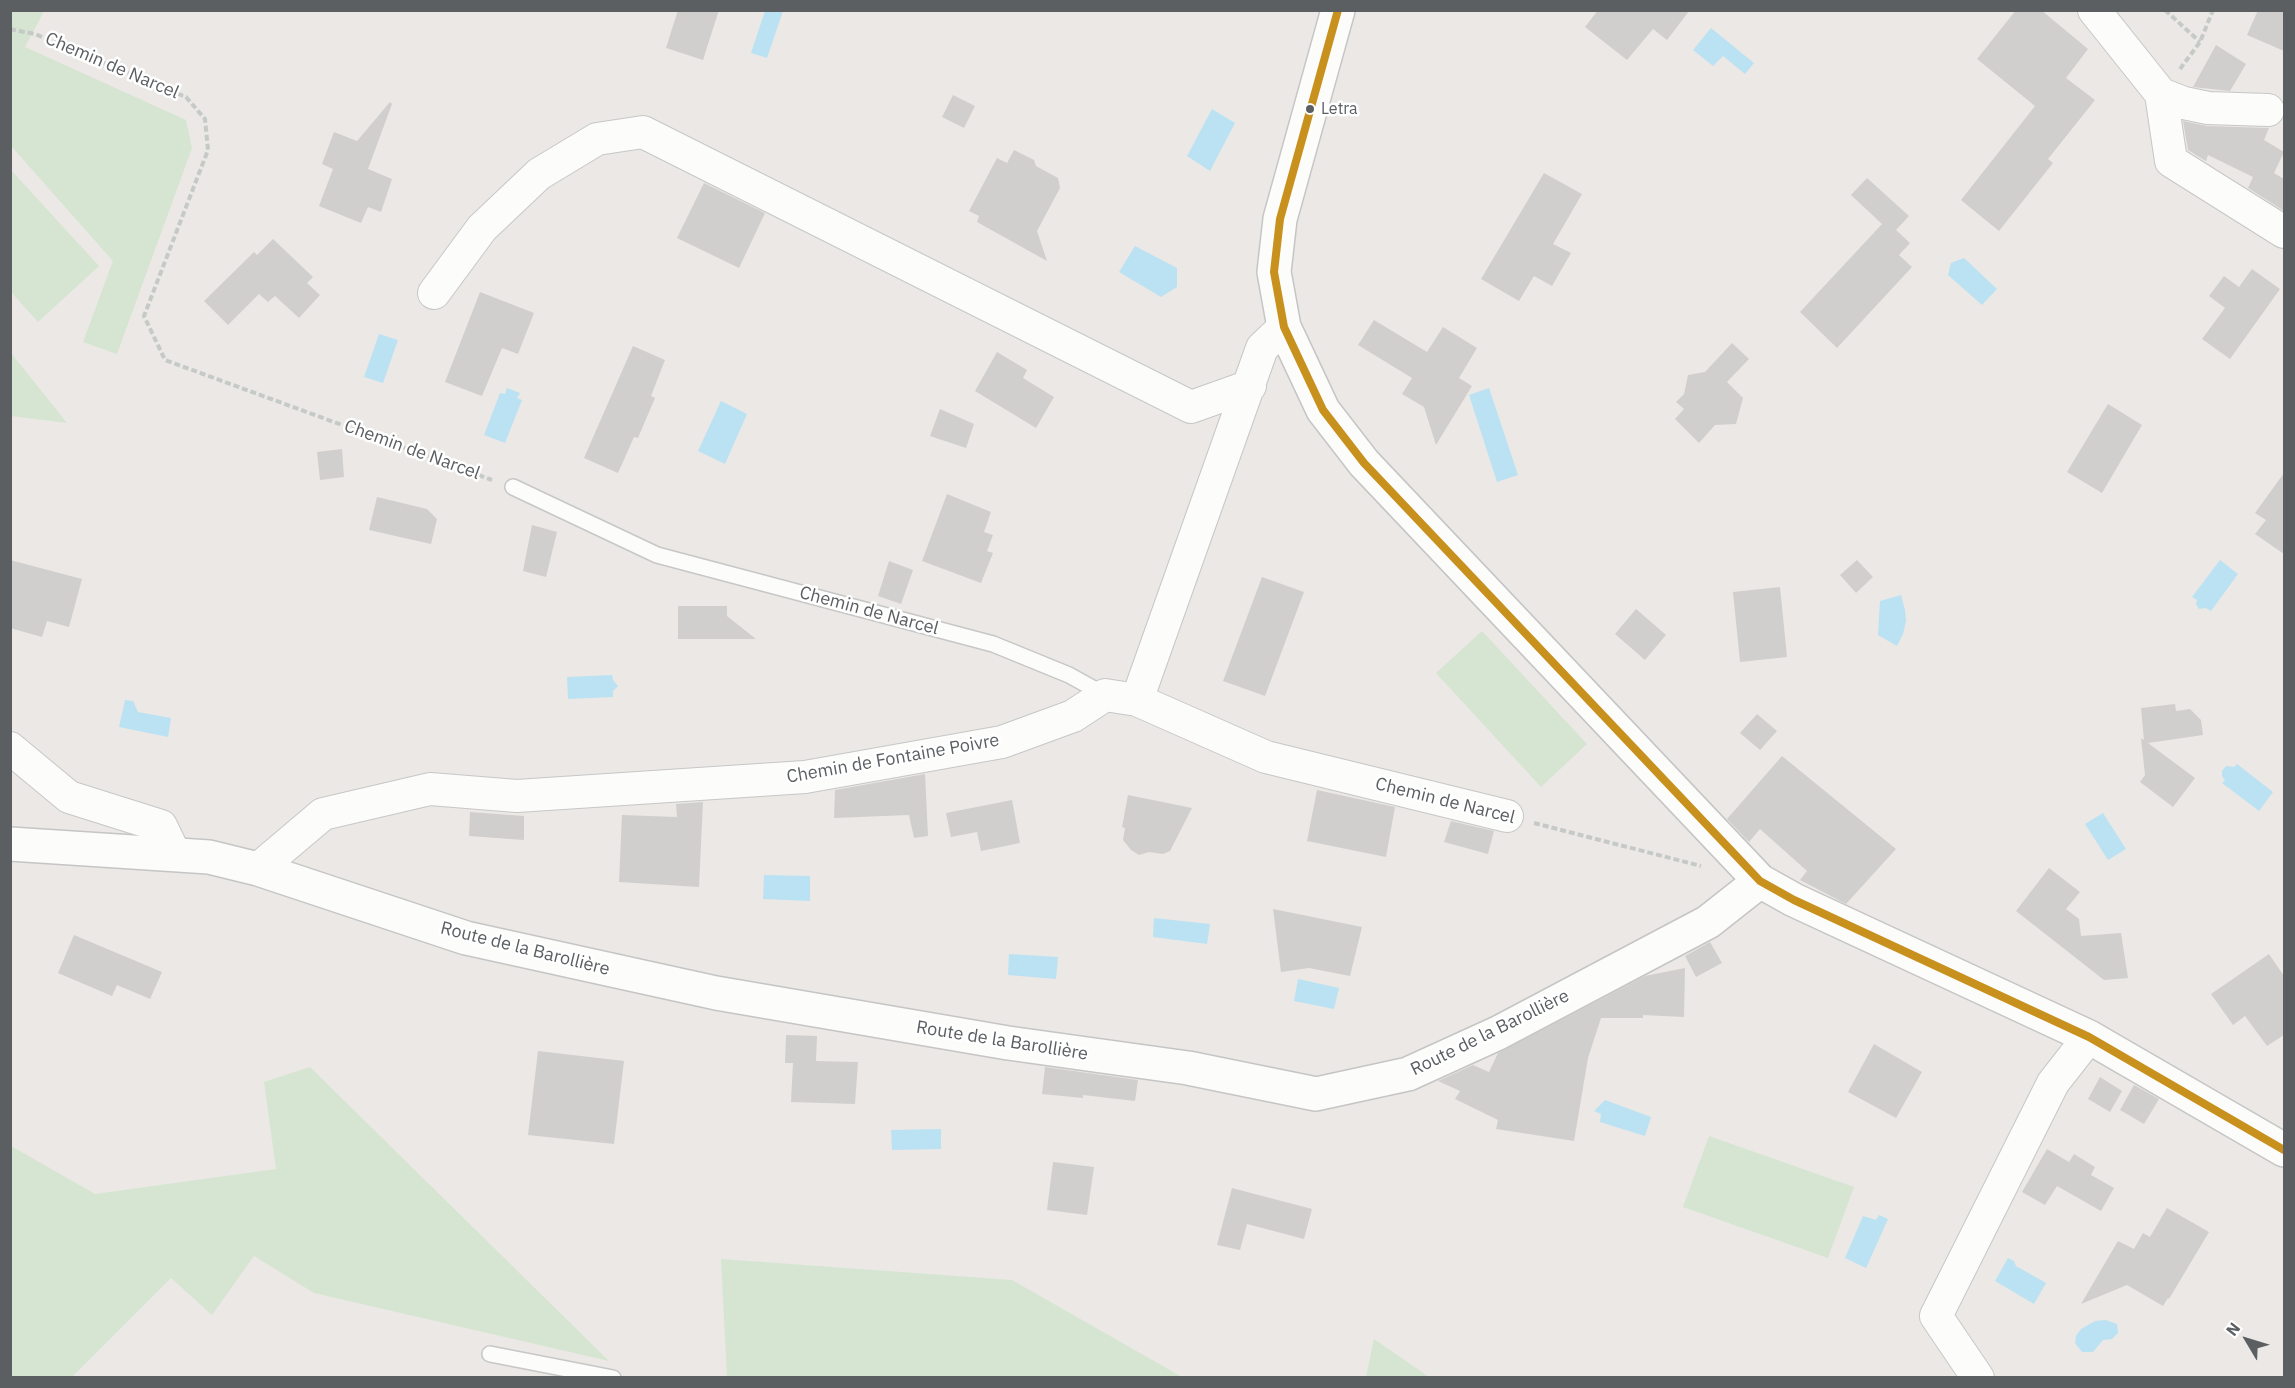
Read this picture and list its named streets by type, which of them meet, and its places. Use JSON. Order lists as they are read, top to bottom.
{
  "streets": {
    "street": ["Chemin de Narcel", "Chemin de Fontaine Poivre", "Route de la Barollière"]
  },
  "crossings": [
    ["Chemin de Narcel", "Chemin de Fontaine Poivre"],
    ["Chemin de Fontaine Poivre", "Route de la Barollière"]
  ],
  "places": ["Letra"],
  "north": "top left"
}
